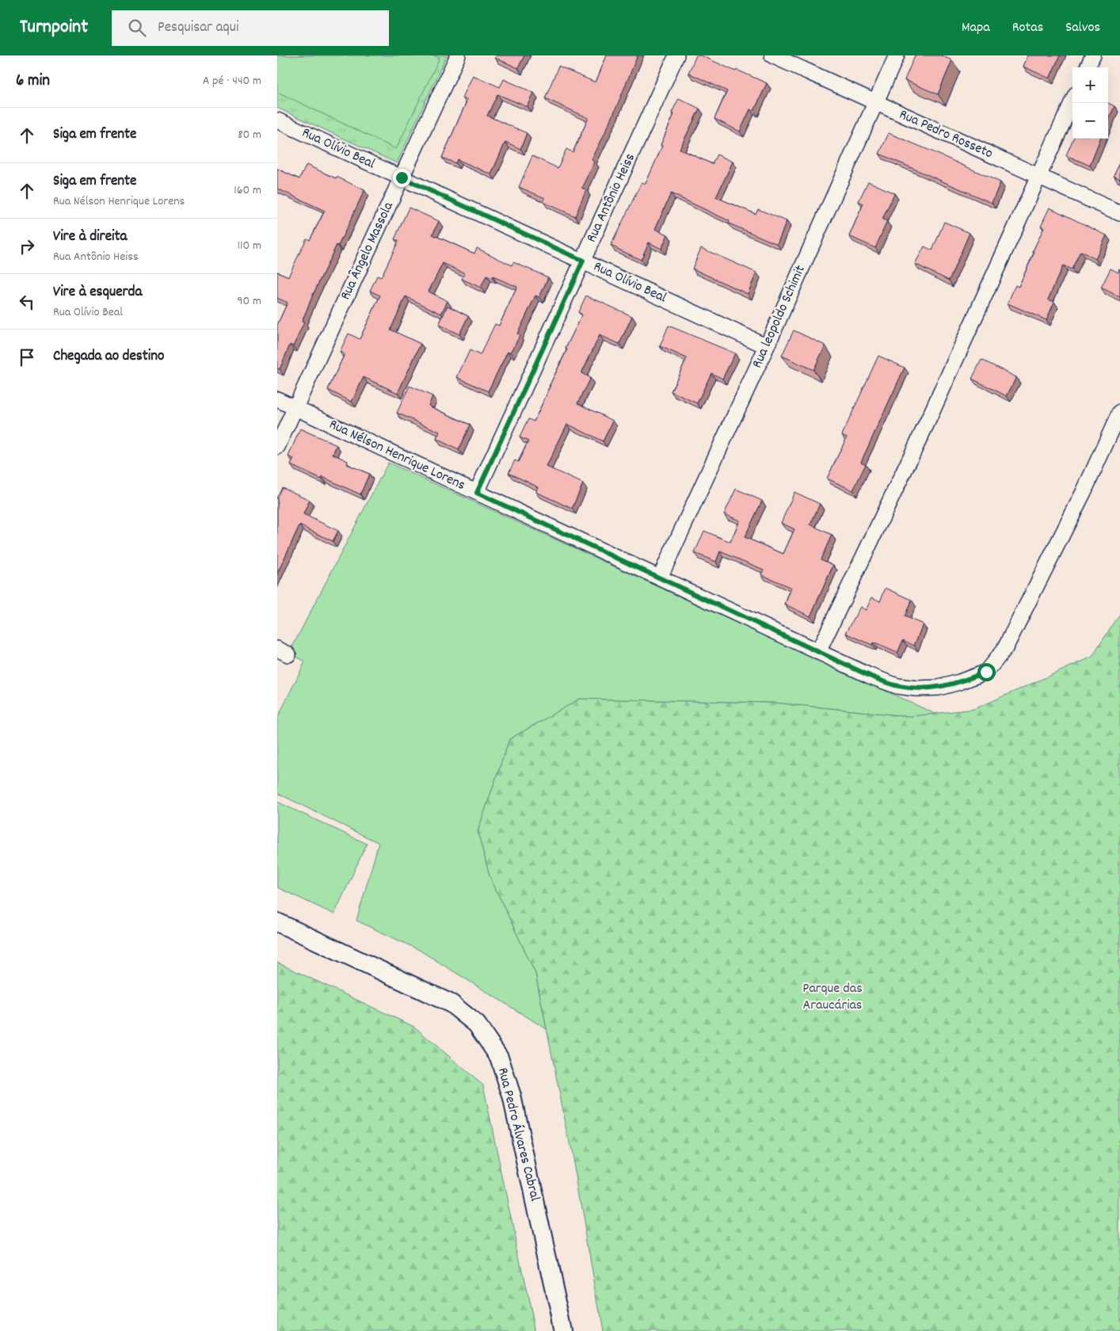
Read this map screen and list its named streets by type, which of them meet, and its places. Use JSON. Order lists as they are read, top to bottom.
{
  "streets": {
    "street": [
      "Rua Pedro Rosseto",
      "Rua Olívio Beal",
      "Rua Antônio Heiss",
      "Rua Ângelo Massola",
      "Rua leopoldo Schimit",
      "Rua Nélson Henrique Lorens",
      "Rua Pedro Álvares Cabral"
    ]
  },
  "crossings": [
    ["Rua Pedro Rosseto", "Rua leopoldo Schimit"],
    ["Rua Olívio Beal", "Rua Antônio Heiss"],
    ["Rua Olívio Beal", "Rua Ângelo Massola"],
    ["Rua Olívio Beal", "Rua leopoldo Schimit"],
    ["Rua Antônio Heiss", "Rua Nélson Henrique Lorens"],
    ["Rua Ângelo Massola", "Rua Nélson Henrique Lorens"],
    ["Rua leopoldo Schimit", "Rua Nélson Henrique Lorens"]
  ],
  "parks": ["Parque das Araucárias"],
  "page": {
    "header": "Turnpoint",
    "search": "Pesquisar aqui",
    "nav": ["Mapa", "Rotas", "Salvos"],
    "heading": ["6 min", "A pé · 440 m"],
    "map_buttons": ["+", "−"],
    "list": [
      ["Siga em frente", "80 m"],
      ["Siga em frente", "Rua Nélson Henrique Lorens", "160 m"],
      ["Vire à direita", "Rua Antônio Heiss", "110 m"],
      ["Vire à esquerda", "Rua Olívio Beal", "90 m"],
      "Chegada ao destino"
    ]
  }
}
